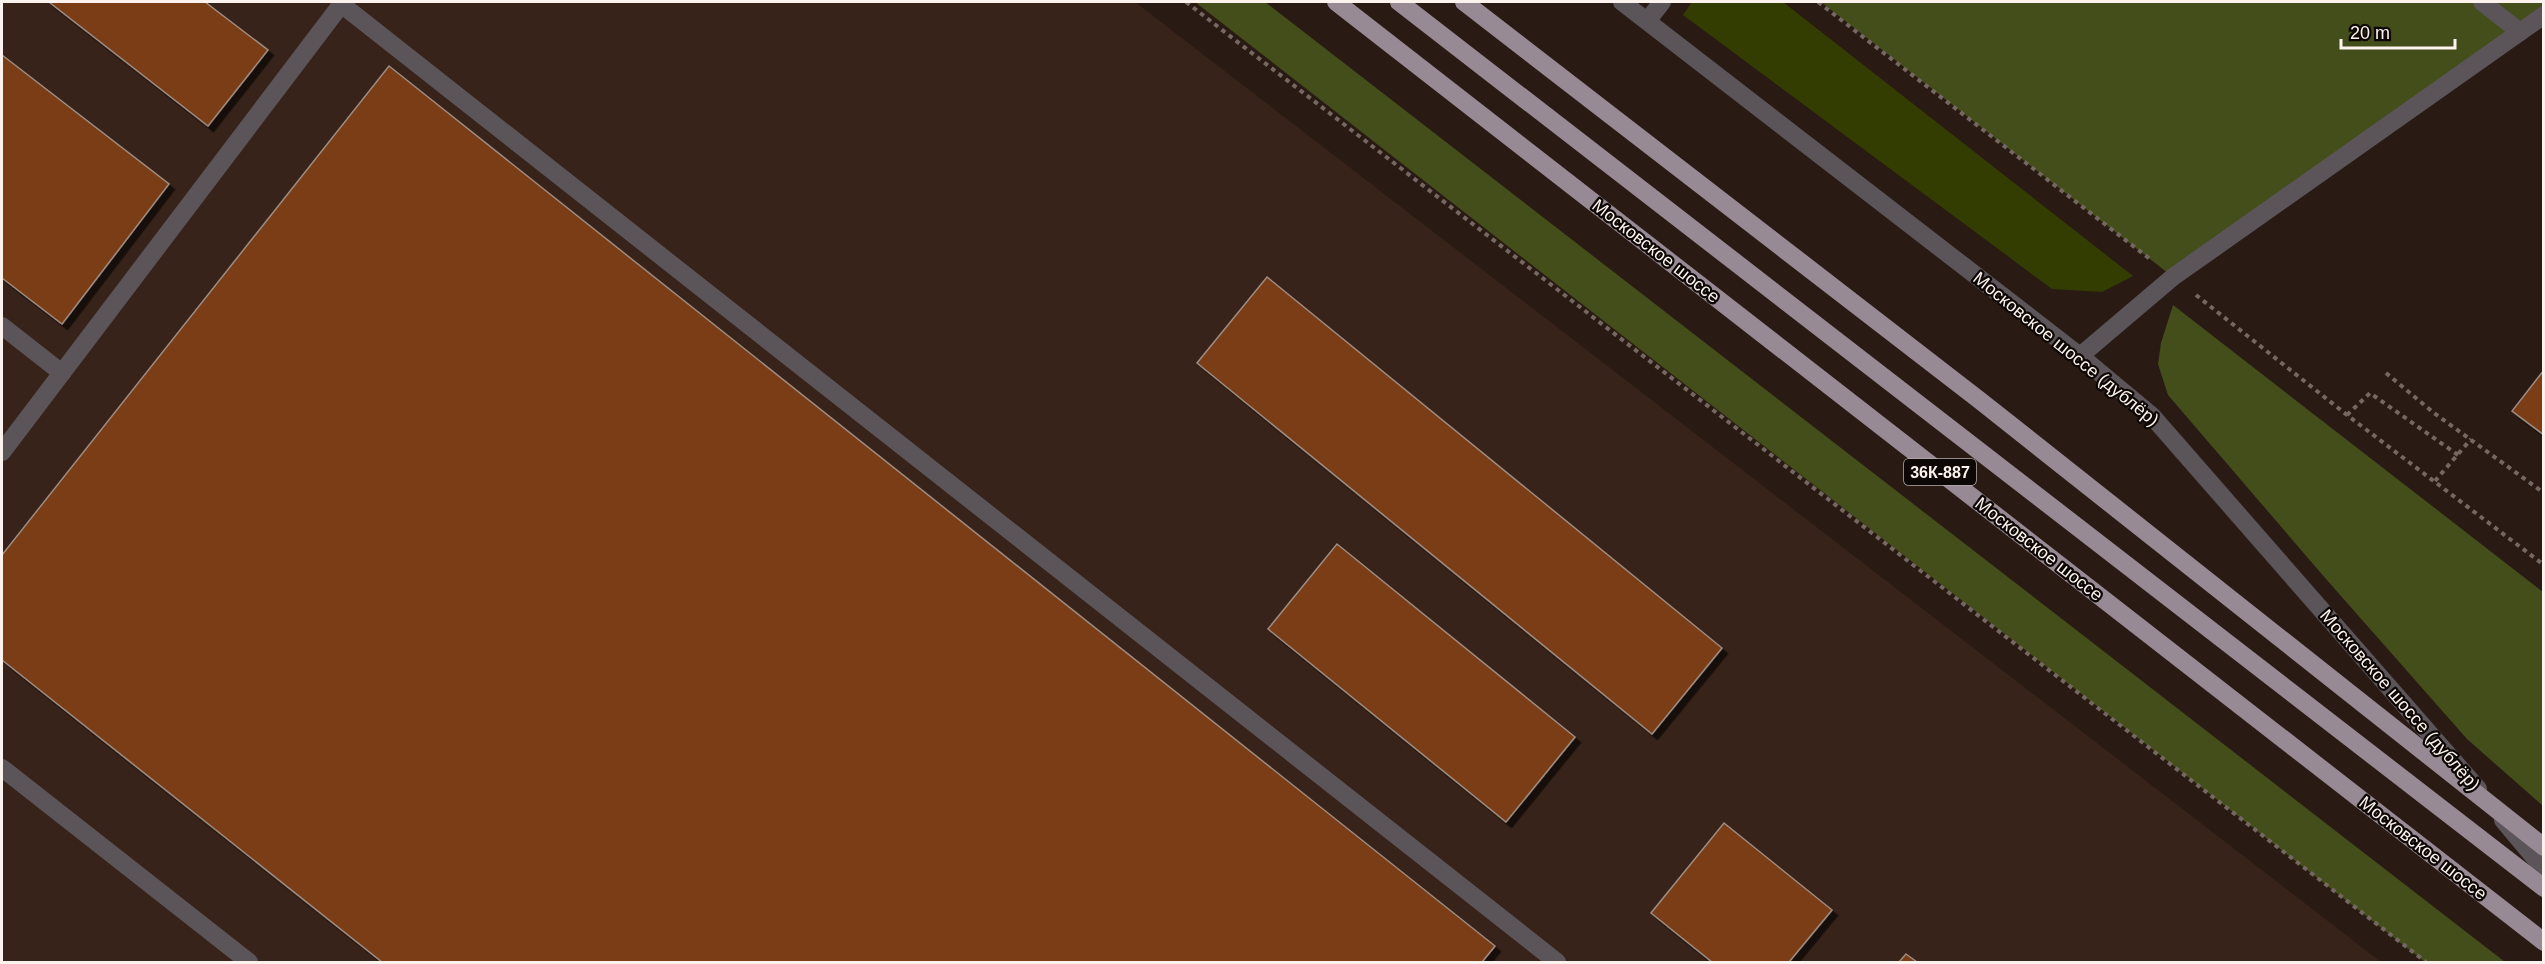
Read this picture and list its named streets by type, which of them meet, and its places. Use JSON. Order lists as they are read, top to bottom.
{
  "streets": {
    "main road": ["Московское шоссе", "36К-887"],
    "street": ["Московское шоссе (дублёр)"]
  },
  "scale_bar": "20 m"
}
